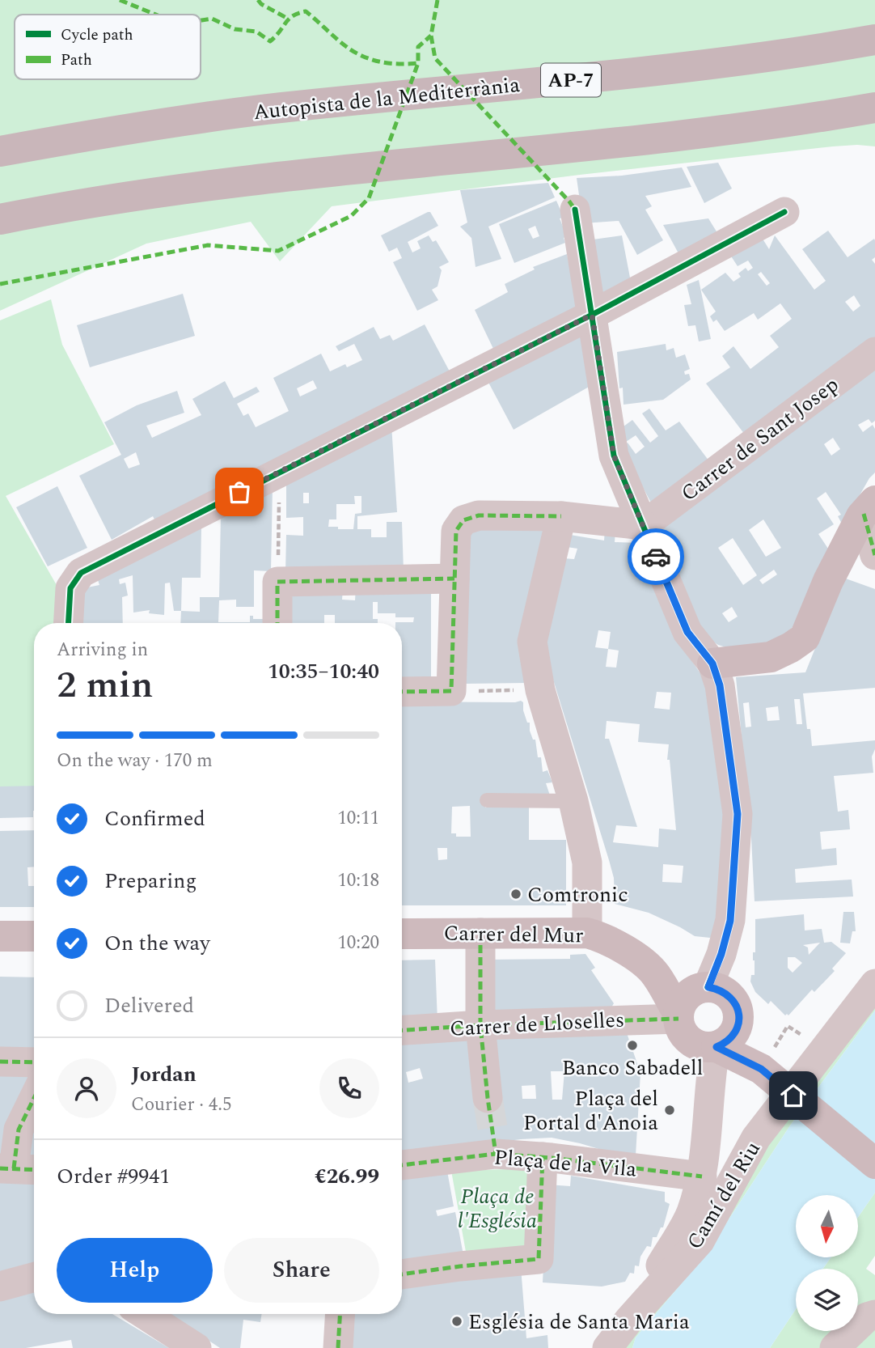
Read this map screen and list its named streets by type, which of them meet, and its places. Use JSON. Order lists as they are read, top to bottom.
{
  "streets": {
    "highway": ["AP-7", "Autopista de la Mediterrània"],
    "main road": ["Carrer del Mur"],
    "street": [
      "Carrer de Sant Josep",
      "Carrer de Lloselles",
      "Plaça de la Vila",
      "Camí del Riu"
    ]
  },
  "parks": ["Plaça de l'Església"],
  "places": [
    "Comtronic",
    "Banco Sabadell",
    "Plaça del Portal d'Anoia",
    "Església de Santa Maria"
  ],
  "legend": ["Cycle path", "Path"],
  "north": "bottom",
  "page": {
    "heading": ["2 min", "Arriving in", "10:35–10:40"],
    "panel": [
      "Jordan",
      "Courier · 4.5",
      "Order #9941",
      "€26.99"
    ],
    "bar": "On the way · 170 m",
    "list": [
      ["Confirmed", "10:11"],
      ["Preparing", "10:18"],
      ["On the way", "10:20"],
      "Delivered"
    ],
    "buttons": ["Help", "Share"]
  }
}
